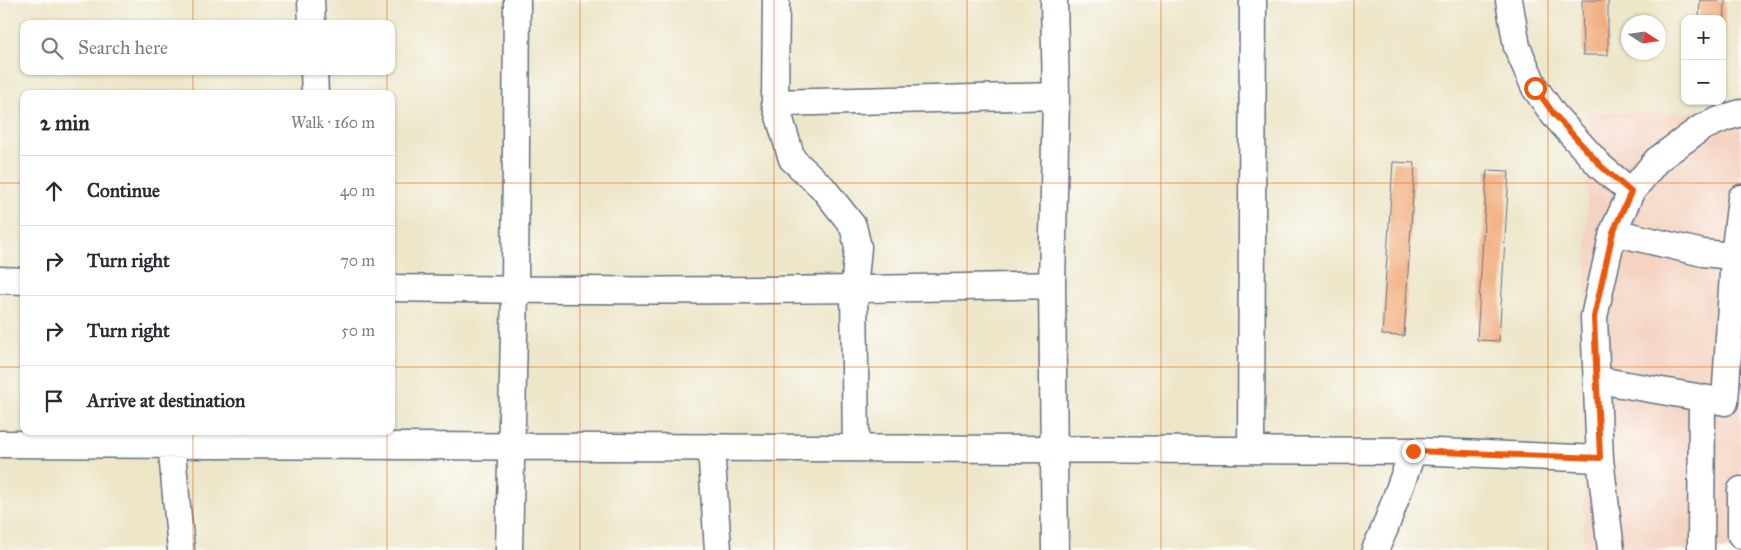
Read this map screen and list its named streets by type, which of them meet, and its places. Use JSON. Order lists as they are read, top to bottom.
{
  "north": "right",
  "page": {
    "map_buttons": ["+", "−"],
    "search": "Search here",
    "heading": ["2 min", "Walk · 160 m"],
    "list": [
      ["Continue", "40 m"],
      ["Turn right", "70 m"],
      ["Turn right", "50 m"],
      "Arrive at destination"
    ]
  }
}
